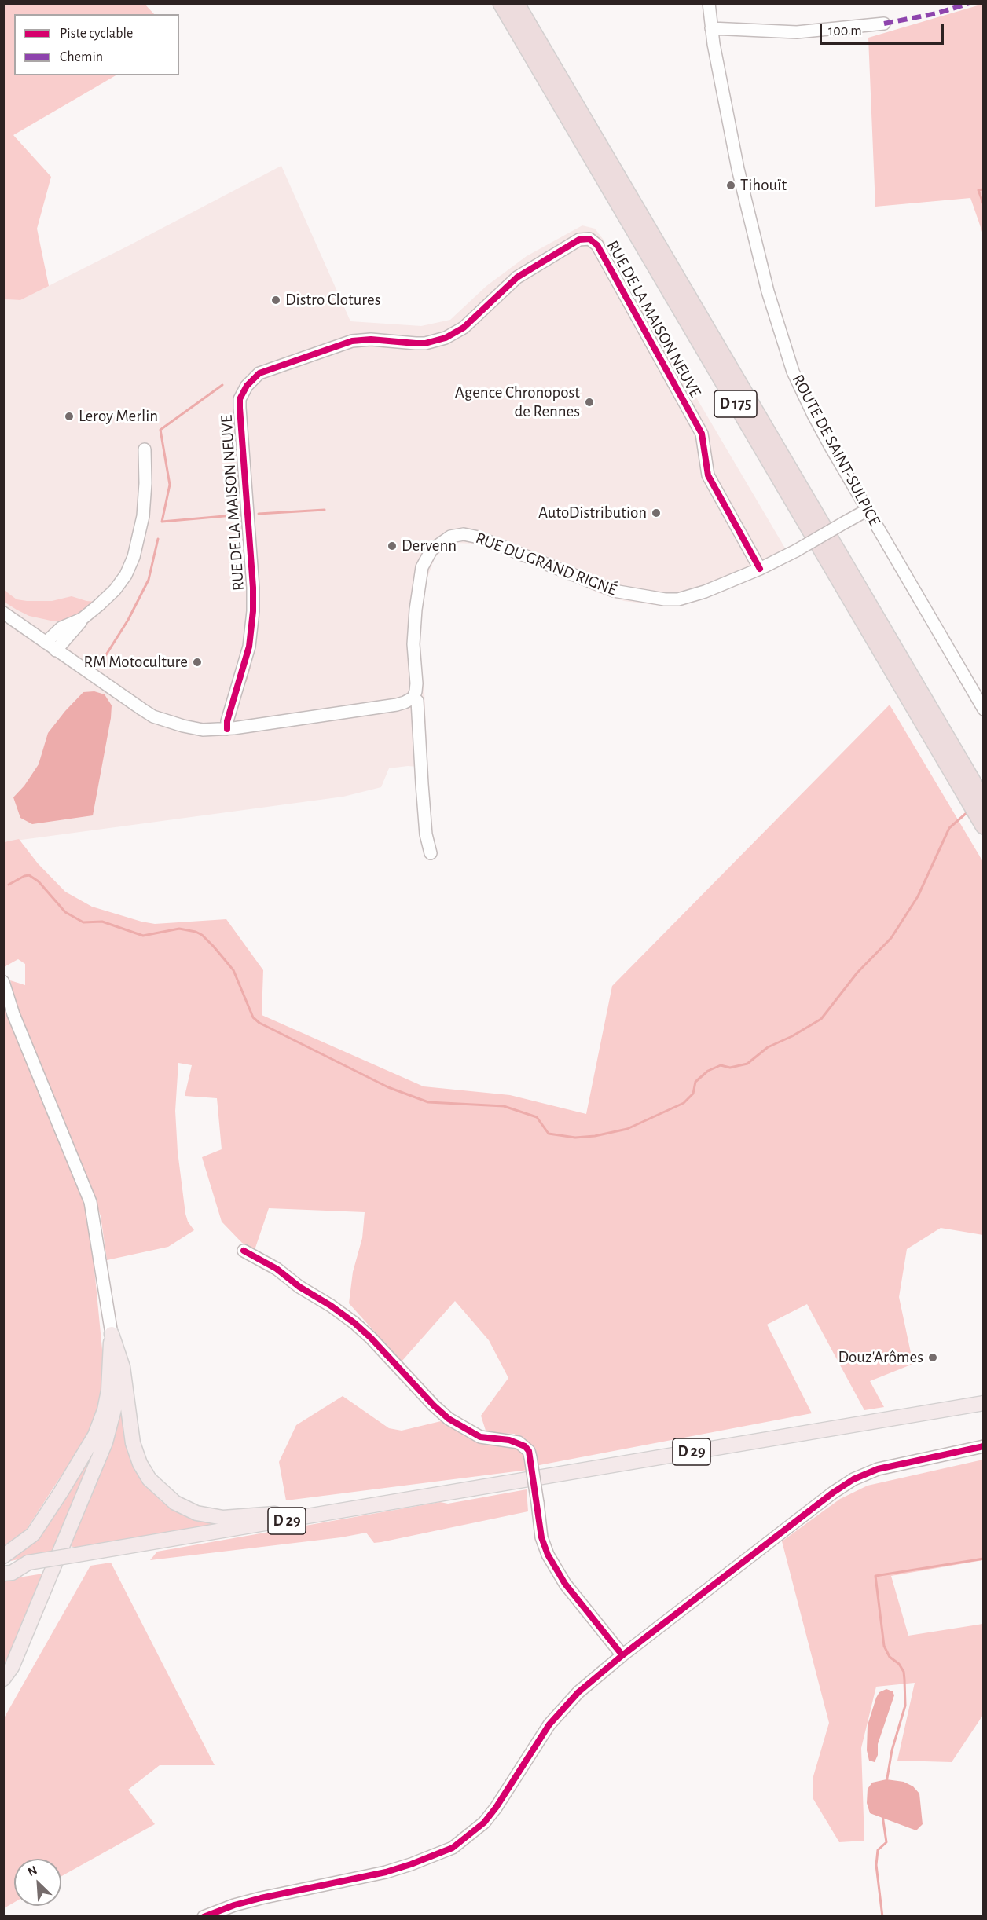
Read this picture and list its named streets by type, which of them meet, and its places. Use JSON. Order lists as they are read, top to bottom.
{
  "streets": {
    "highway": ["D 175"],
    "main road": ["D 29"],
    "street": ["RUE DE LA MAISON NEUVE", "ROUTE DE SAINT-SULPICE", "RUE DU GRAND RIGNÉ"]
  },
  "crossings": [
    ["RUE DE LA MAISON NEUVE", "RUE DU GRAND RIGNÉ"],
    ["ROUTE DE SAINT-SULPICE", "RUE DU GRAND RIGNÉ"]
  ],
  "places": [
    "Tihouït",
    "Distro Clotures",
    "Agence Chronopost de Rennes",
    "Leroy Merlin",
    "AutoDistribution",
    "Dervenn",
    "RM Motoculture",
    "Douz'Arômes"
  ],
  "legend": ["Piste cyclable", "Chemin"],
  "scale_bar": "100 m",
  "north": "top left"
}
